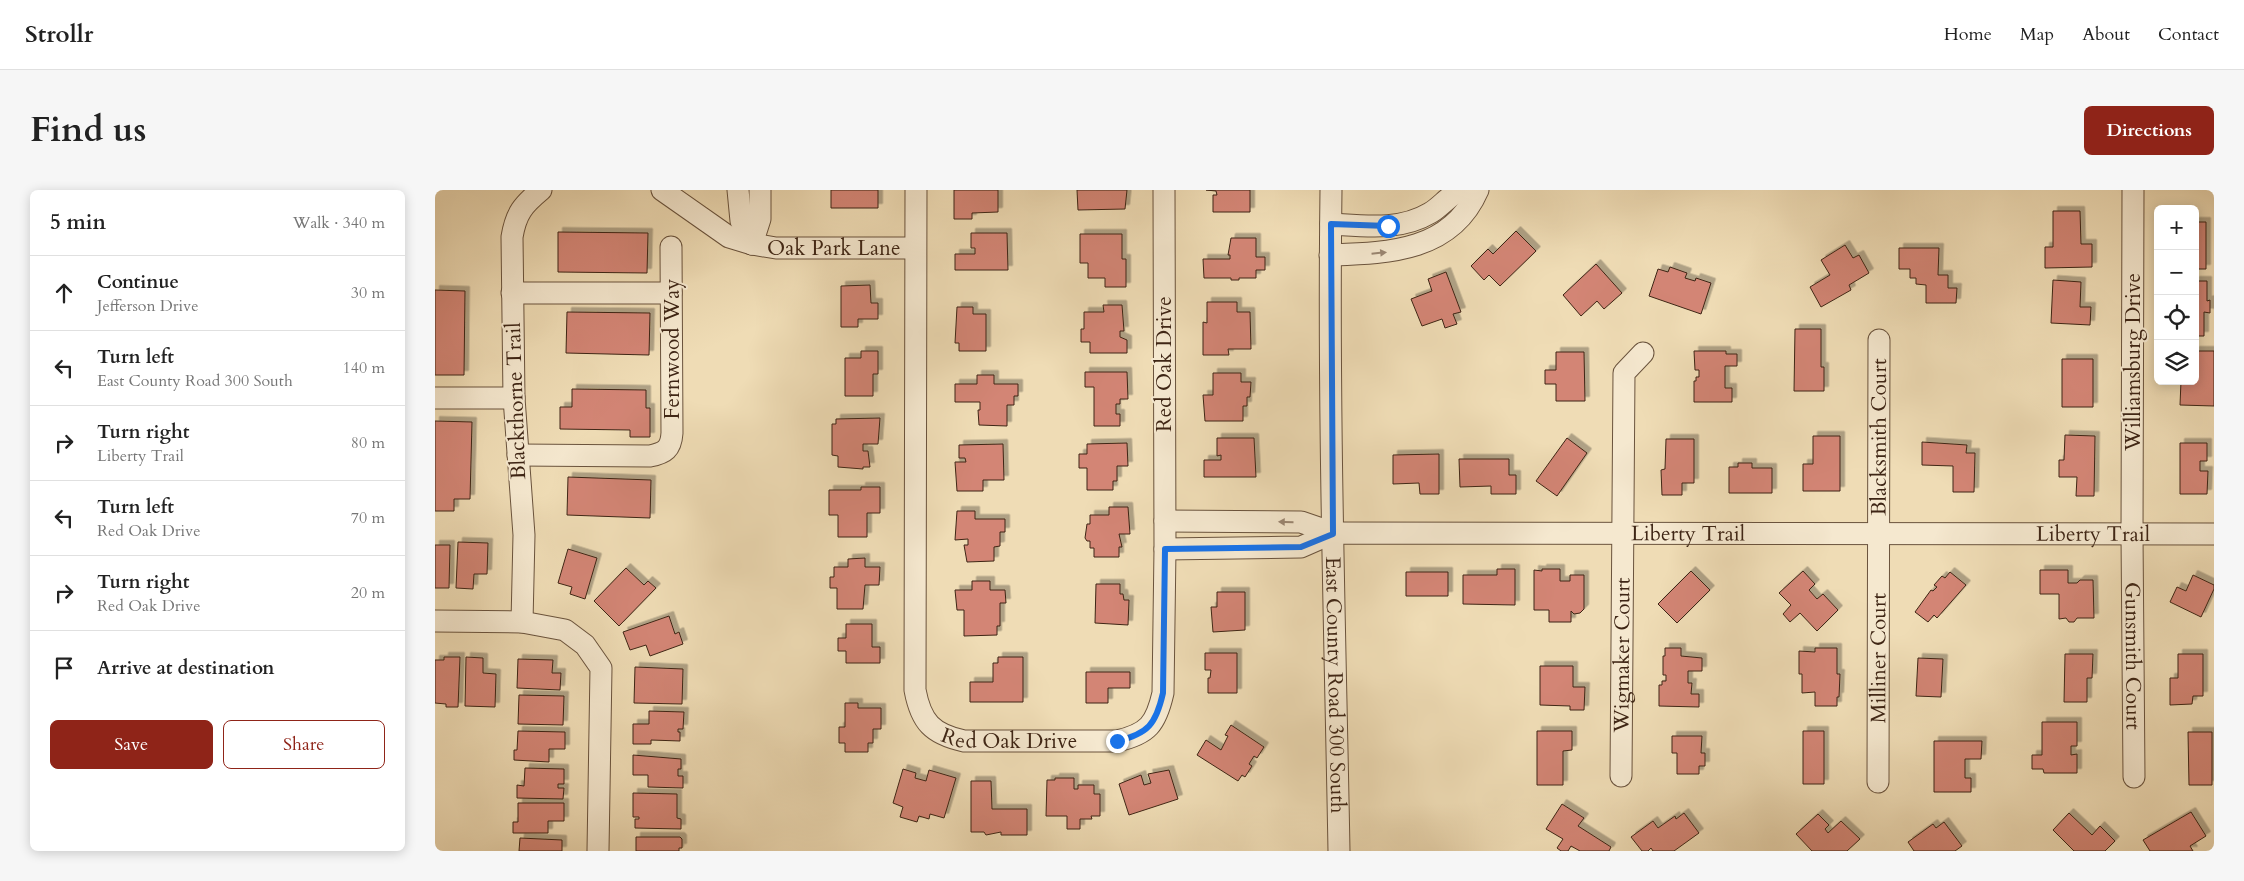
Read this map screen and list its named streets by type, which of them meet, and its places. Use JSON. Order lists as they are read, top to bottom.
{
  "streets": {
    "street": [
      "Oak Park Lane",
      "Fernwood Way",
      "Williamsburg Drive",
      "Red Oak Drive",
      "Blackthorne Trail",
      "Blacksmith Court",
      "Liberty Trail",
      "Wigmaker Court",
      "Gunsmith Court",
      "Milliner Court",
      "East County Road 300 South"
    ]
  },
  "crossings": [
    ["Oak Park Lane", "Red Oak Drive"],
    ["Fernwood Way", "Blackthorne Trail"],
    ["Williamsburg Drive", "Liberty Trail"],
    ["Williamsburg Drive", "Gunsmith Court"],
    ["Red Oak Drive", "Liberty Trail"],
    ["Blacksmith Court", "Liberty Trail"],
    ["Blacksmith Court", "Milliner Court"],
    ["Liberty Trail", "Wigmaker Court"],
    ["Liberty Trail", "Gunsmith Court"],
    ["Liberty Trail", "Milliner Court"],
    ["Liberty Trail", "East County Road 300 South"]
  ],
  "page": {
    "header": "Strollr",
    "nav": [
      "Home",
      "Map",
      "About",
      "Contact"
    ],
    "title": "Find us",
    "buttons": [
      "Directions",
      ["Save", "Share"]
    ],
    "heading": ["5 min", "Walk · 340 m"],
    "map_buttons": ["+", "−"],
    "list": [
      ["Continue", "Jefferson Drive", "30 m"],
      ["Turn left", "East County Road 300 South", "140 m"],
      ["Turn right", "Liberty Trail", "80 m"],
      ["Turn left", "Red Oak Drive", "70 m"],
      ["Turn right", "Red Oak Drive", "20 m"],
      "Arrive at destination"
    ]
  }
}
